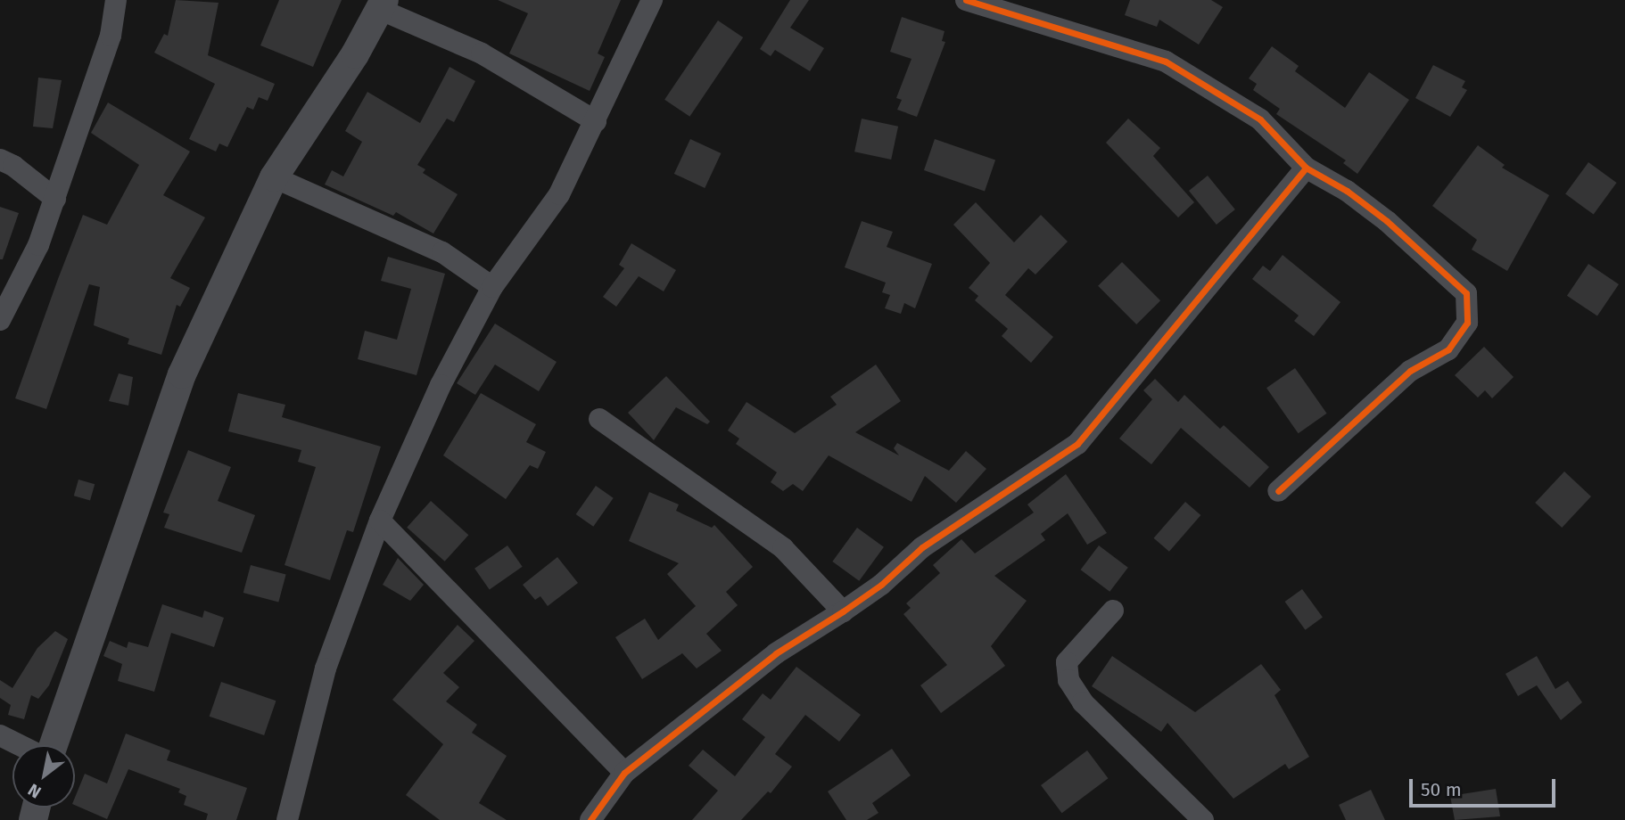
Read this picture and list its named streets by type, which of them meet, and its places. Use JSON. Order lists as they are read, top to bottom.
{
  "scale_bar": "50 m",
  "north": "bottom left"
}
